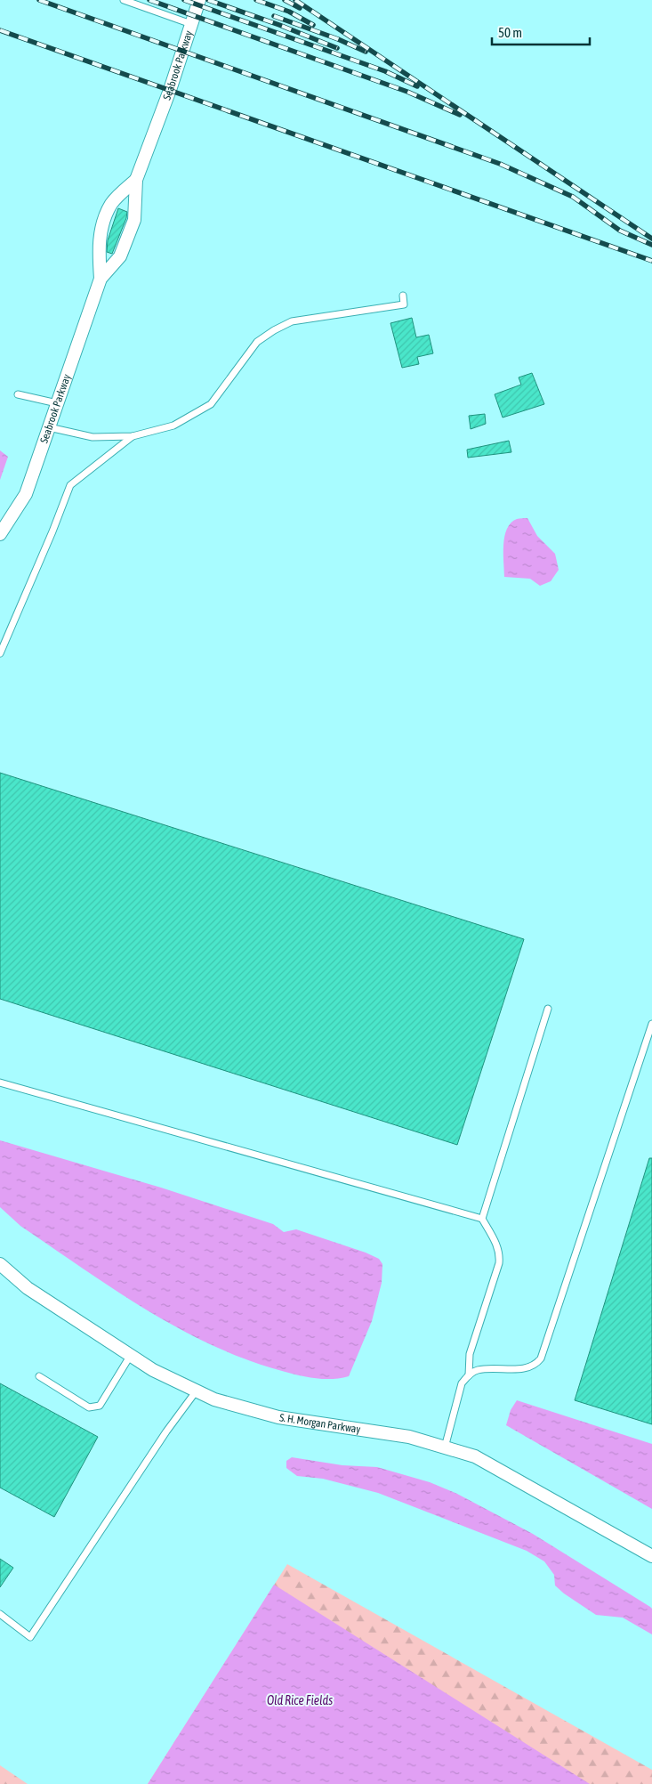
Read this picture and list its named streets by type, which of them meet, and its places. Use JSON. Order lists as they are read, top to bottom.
{
  "streets": {
    "street": ["Seabrook Parkway", "S. H. Morgan Parkway"]
  },
  "water": ["Old Rice Fields"],
  "scale_bar": "50 m"
}
